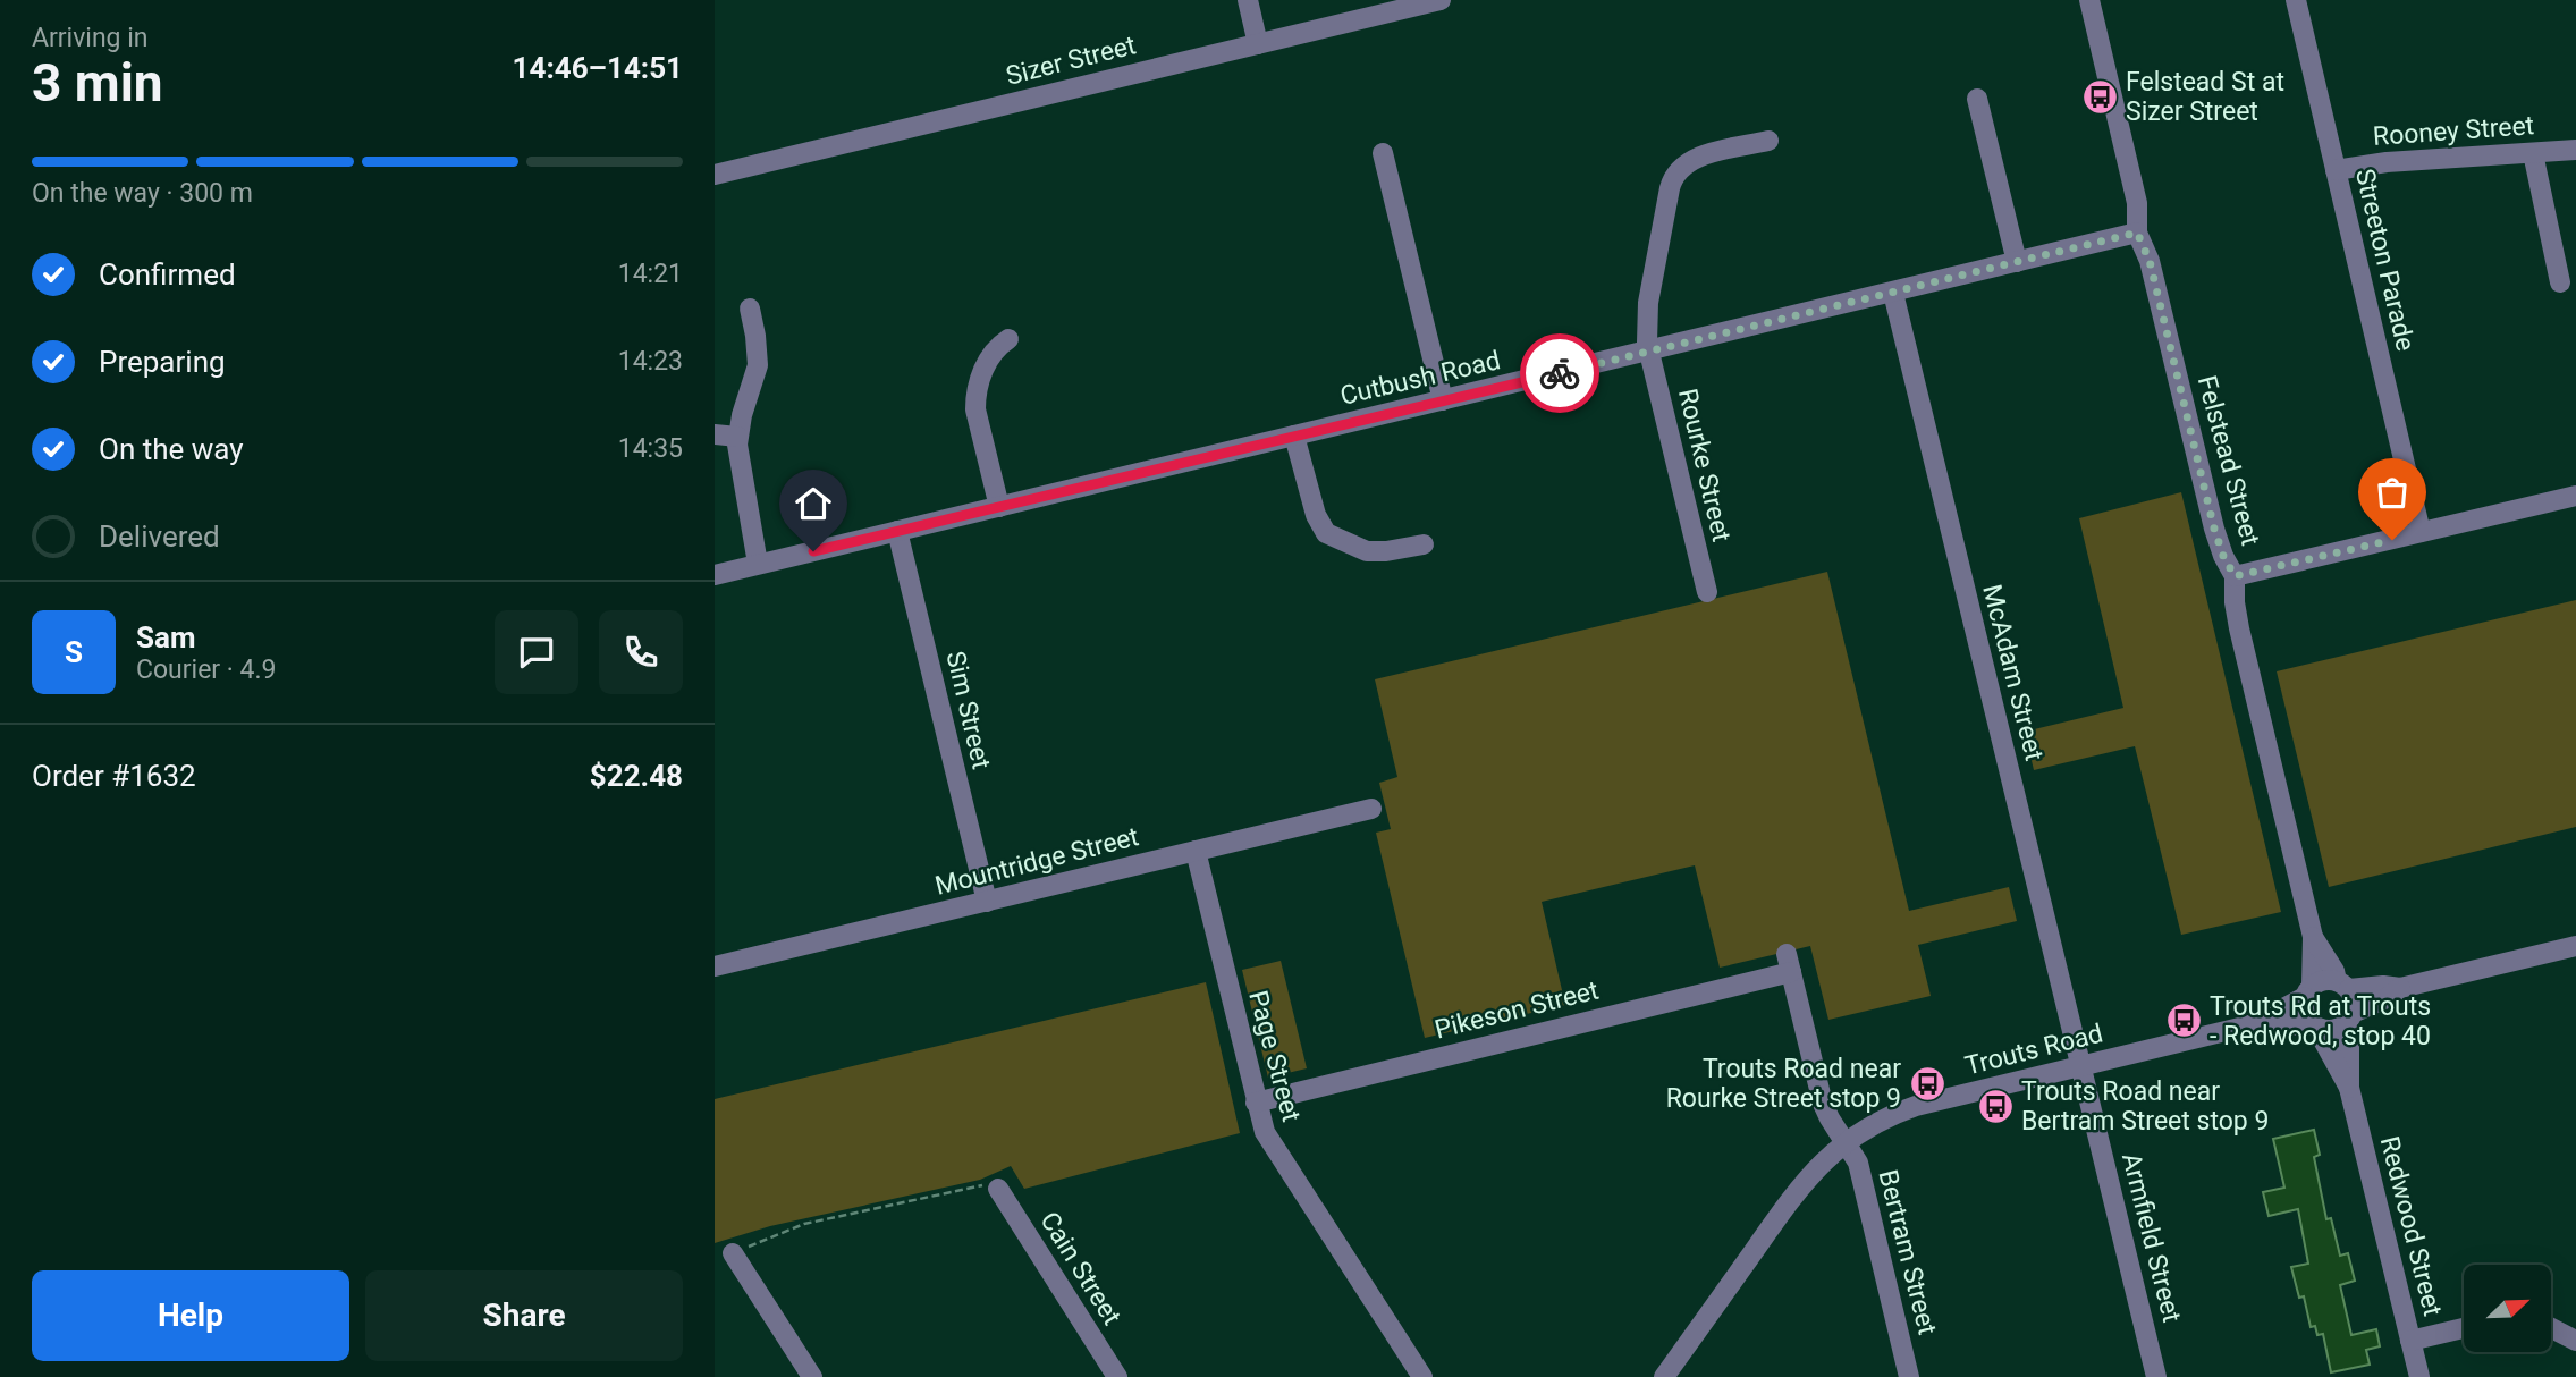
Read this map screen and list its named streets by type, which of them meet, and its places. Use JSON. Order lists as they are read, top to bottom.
{
  "streets": {
    "street": [
      "Sizer Street",
      "Rooney Street",
      "Streeton Parade",
      "Cutbush Road",
      "Felstead Street",
      "Rourke Street",
      "McAdam Street",
      "Sim Street",
      "Mountridge Street",
      "Pikeson Street",
      "Trouts Road",
      "Page Street",
      "Redwood Street",
      "Armfield Street",
      "Bertram Street",
      "Cain Street"
    ]
  },
  "crossings": [
    ["Rooney Street", "Streeton Parade"],
    ["Cutbush Road", "Felstead Street"],
    ["Cutbush Road", "Rourke Street"],
    ["Cutbush Road", "McAdam Street"],
    ["Cutbush Road", "Sim Street"],
    ["Felstead Street", "Trouts Road"],
    ["Felstead Street", "Redwood Street"],
    ["McAdam Street", "Trouts Road"],
    ["McAdam Street", "Armfield Street"],
    ["Sim Street", "Mountridge Street"],
    ["Mountridge Street", "Page Street"],
    ["Pikeson Street", "Trouts Road"],
    ["Pikeson Street", "Page Street"],
    ["Pikeson Street", "Bertram Street"],
    ["Trouts Road", "Redwood Street"],
    ["Trouts Road", "Armfield Street"],
    ["Trouts Road", "Bertram Street"]
  ],
  "places": {
    "bus stop": [
      "Felstead St at Sizer Street",
      "Trouts Rd at Trouts - Redwood, stop 40",
      "Trouts Road near Rourke Street stop 9",
      "Trouts Road near Bertram Street stop 9"
    ]
  },
  "north": "top right",
  "page": {
    "heading": ["3 min", "Arriving in", "14:46–14:51"],
    "panel": [
      "Sam",
      "Courier · 4.9",
      "Order #1632",
      "$22.48"
    ],
    "bar": "On the way · 300 m",
    "list": [
      ["Confirmed", "14:21"],
      ["Preparing", "14:23"],
      ["On the way", "14:35"],
      "Delivered"
    ],
    "round": "S",
    "buttons": ["Help", "Share"]
  }
}
